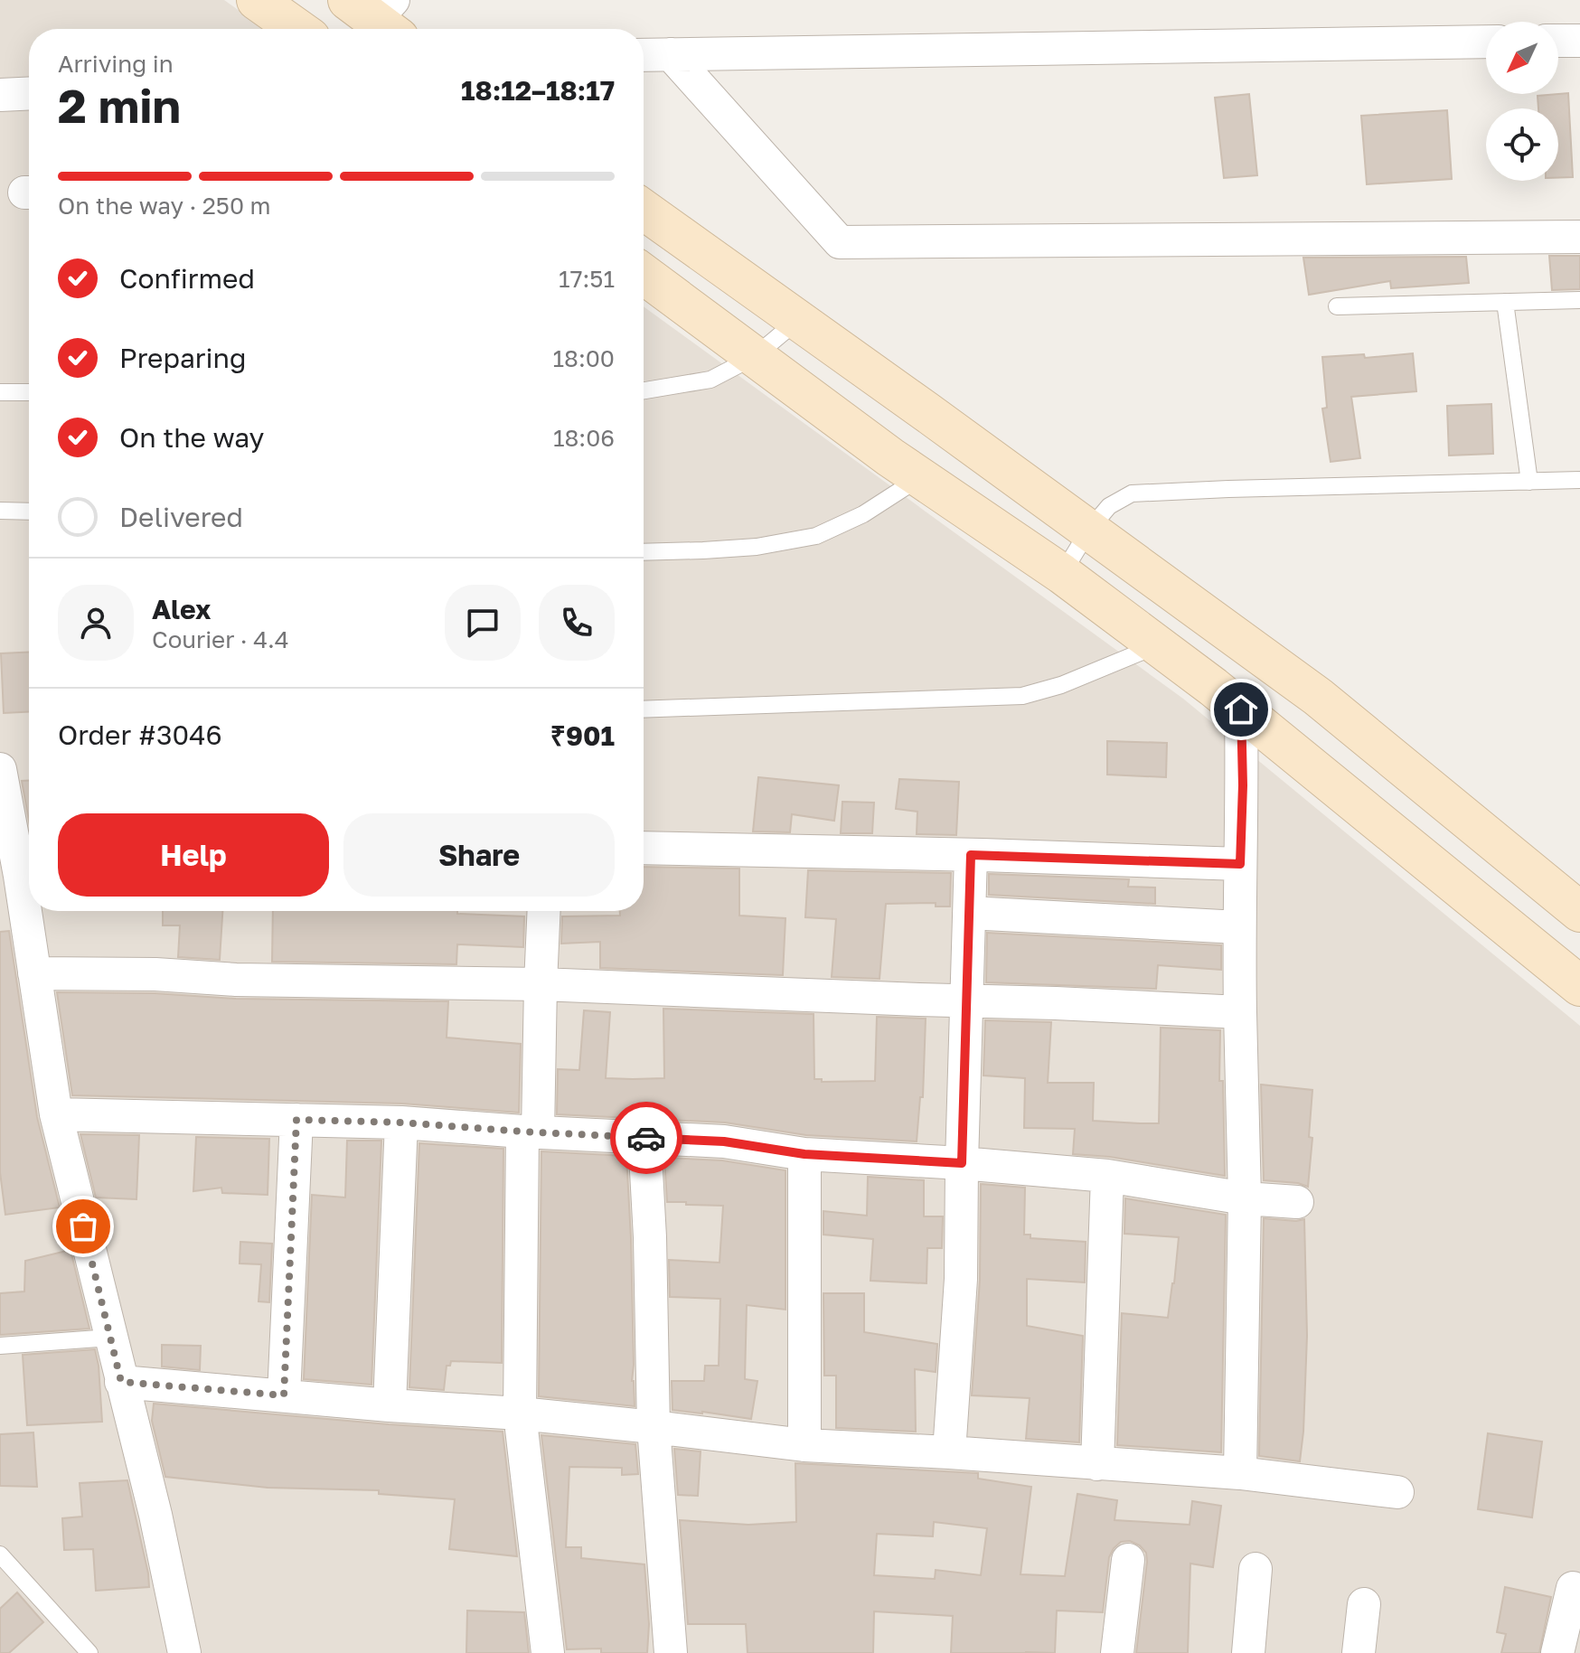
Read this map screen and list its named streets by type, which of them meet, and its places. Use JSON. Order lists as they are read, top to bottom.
{
  "north": "bottom left",
  "page": {
    "heading": ["2 min", "Arriving in", "18:12–18:17"],
    "panel": [
      "Alex",
      "Courier · 4.4",
      "Order #3046",
      "₹901"
    ],
    "bar": "On the way · 250 m",
    "list": [
      ["Confirmed", "17:51"],
      ["Preparing", "18:00"],
      ["On the way", "18:06"],
      "Delivered"
    ],
    "buttons": ["Help", "Share"]
  }
}
